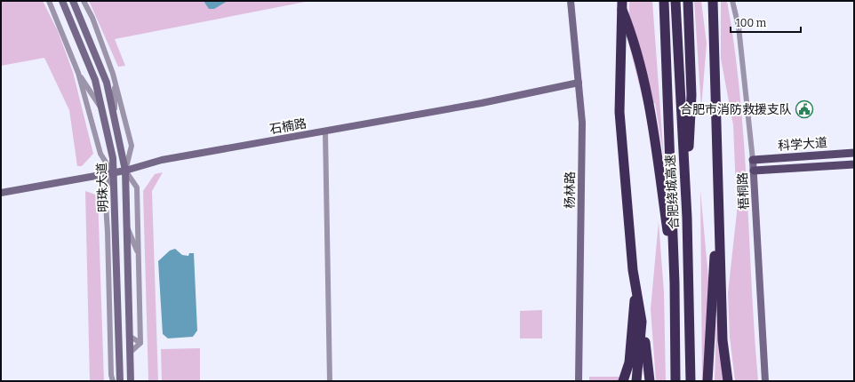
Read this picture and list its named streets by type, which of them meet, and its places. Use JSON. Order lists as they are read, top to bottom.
{
  "streets": {
    "highway": ["合肥绕城高速"],
    "main road": ["科学大道"],
    "street": [
      "石楠路",
      "明珠大道",
      "杨林路",
      "梧桐路"
    ]
  },
  "crossings": [
    ["石楠路", "明珠大道"],
    ["石楠路", "杨林路"],
    ["科学大道", "梧桐路"]
  ],
  "places": {
    "public building": ["合肥市消防救援支队"]
  },
  "scale_bar": "100 m"
}
